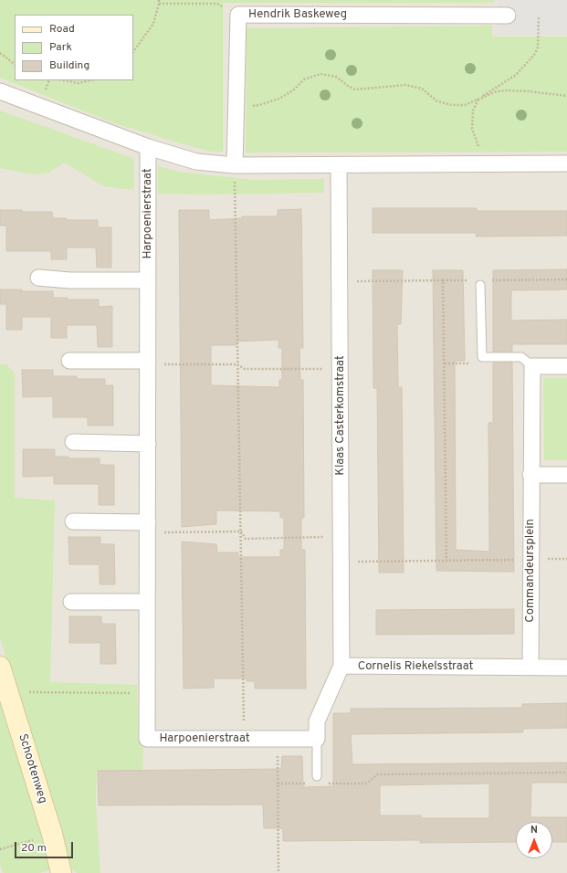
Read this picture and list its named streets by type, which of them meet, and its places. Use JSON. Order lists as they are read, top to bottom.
{
  "streets": {
    "street": [
      "Hendrik Baskeweg",
      "Harpoenierstraat",
      "Klaas Casterkomstraat",
      "Commandeursplein",
      "Cornelis Riekelsstraat",
      "Schootenweg"
    ]
  },
  "crossings": [
    ["Harpoenierstraat", "Cornelis Riekelsstraat"],
    ["Klaas Casterkomstraat", "Cornelis Riekelsstraat"],
    ["Commandeursplein", "Cornelis Riekelsstraat"]
  ],
  "legend": ["Road", "Park", "Building"],
  "scale_bar": "20 m",
  "north": "top"
}
